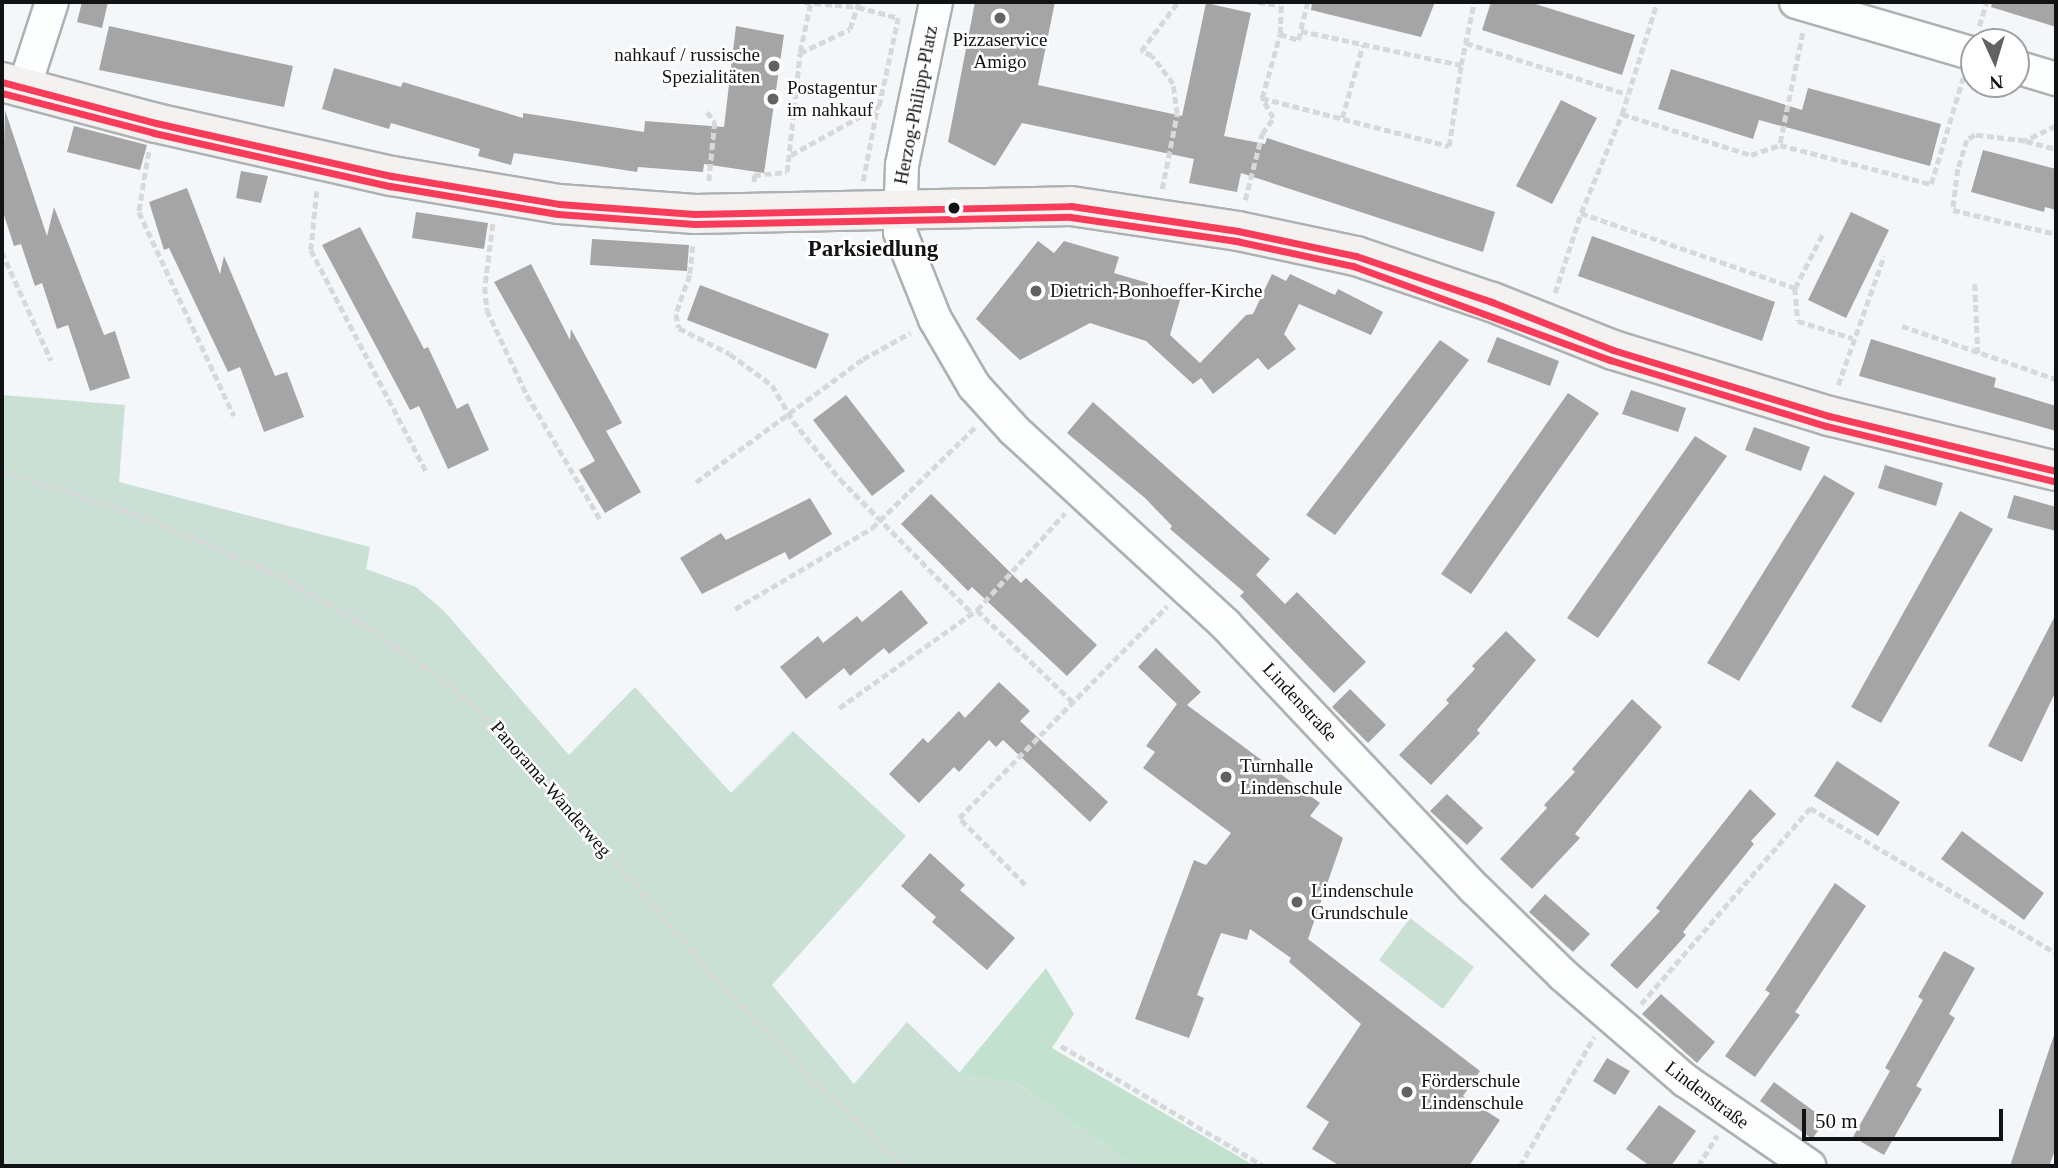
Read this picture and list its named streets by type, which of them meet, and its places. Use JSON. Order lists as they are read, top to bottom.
{
  "streets": {
    "street": ["Herzog-Philipp-Platz", "Lindenstraße"],
    "path": ["Panorama-Wanderweg"]
  },
  "crossings": [
    ["Herzog-Philipp-Platz", "Lindenstraße"]
  ],
  "districts": ["Parksiedlung"],
  "places": [
    "Pizzaservice Amigo",
    "nahkauf / russische Spezialitäten",
    "Postagentur im nahkauf",
    "Dietrich-Bonhoeffer-Kirche",
    "Turnhalle Lindenschule",
    "Lindenschule Grundschule",
    "Förderschule Lindenschule"
  ],
  "scale_bar": "50 m",
  "north": "bottom"
}
